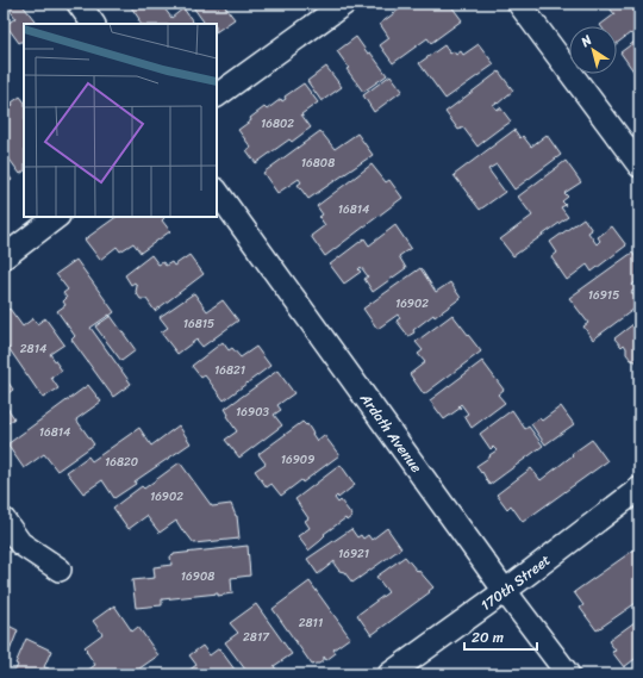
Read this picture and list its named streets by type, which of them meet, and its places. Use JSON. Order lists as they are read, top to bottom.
{
  "streets": {
    "street": ["Ardath Avenue", "170th Street"]
  },
  "crossings": [
    ["Ardath Avenue", "170th Street"]
  ],
  "house_numbers": [
    "16802",
    "16808",
    "16814",
    "16915",
    "16902",
    "16815",
    "2814",
    "16821",
    "16903",
    "16814",
    "16909",
    "16820",
    "16902",
    "16921",
    "16908",
    "2811",
    "2817"
  ],
  "scale_bar": "20 m",
  "north": "top left"
}
